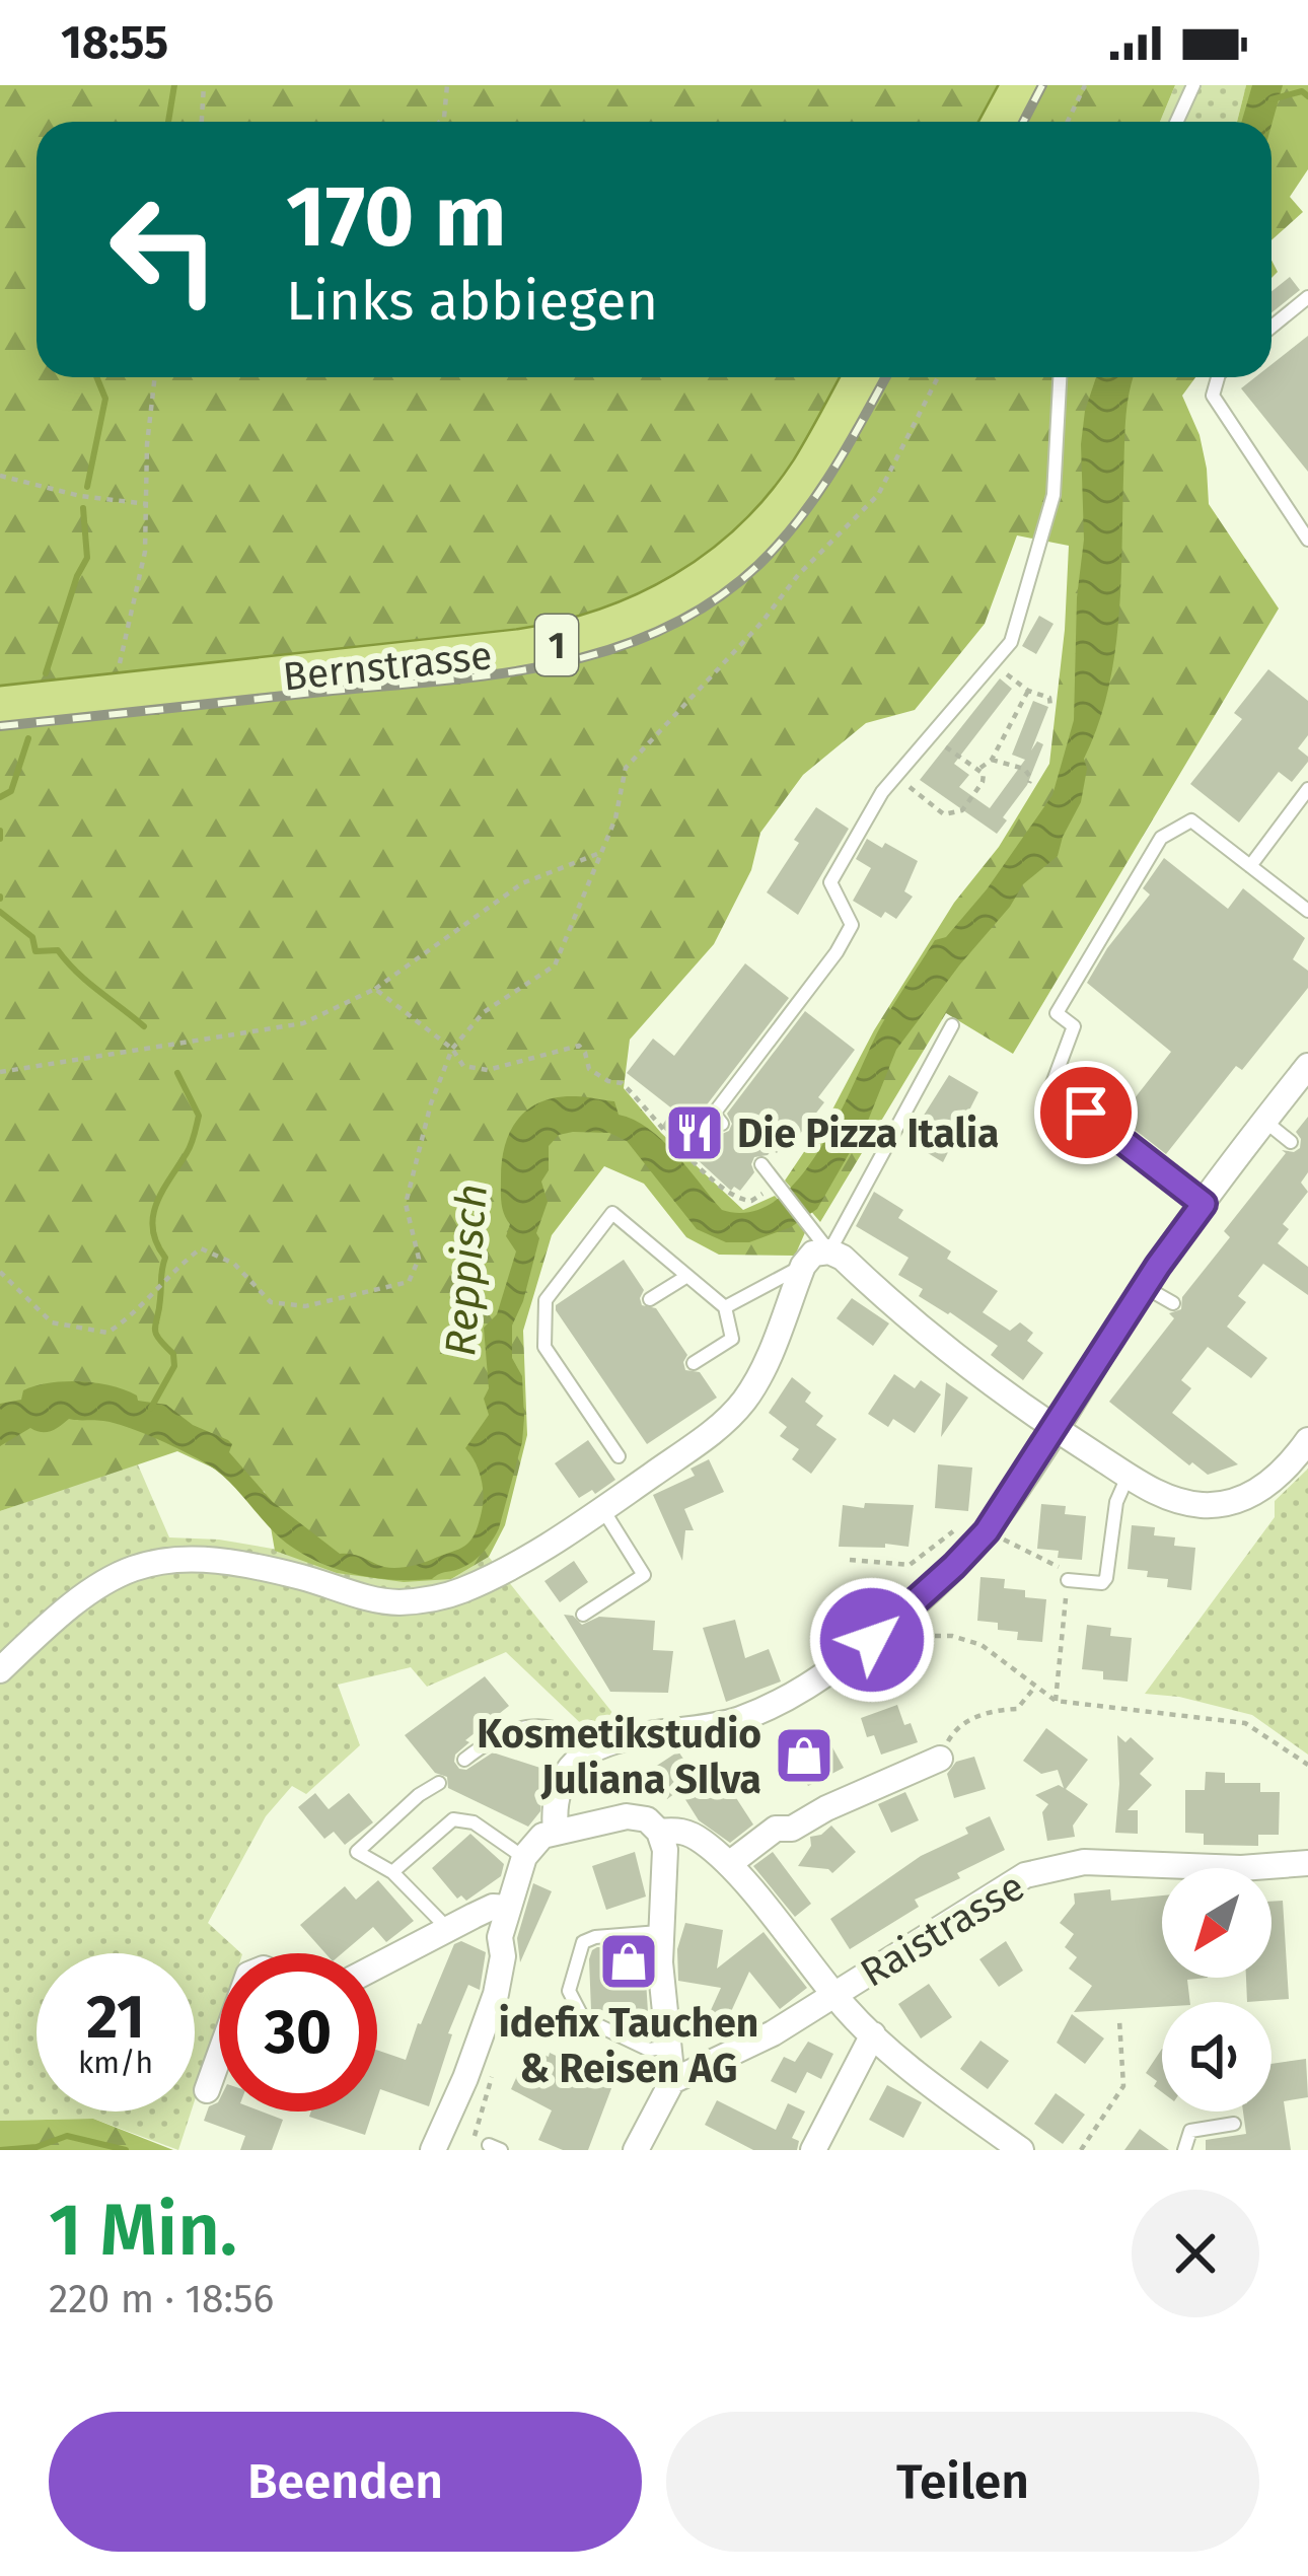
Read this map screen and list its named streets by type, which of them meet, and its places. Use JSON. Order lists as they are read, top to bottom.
{
  "streets": {
    "main road": ["1", "Bernstrasse"],
    "street": ["Raistrasse"]
  },
  "water": ["Reppisch"],
  "places": {
    "restaurant": ["Die Pizza Italia"],
    "shop": ["Kosmetikstudio Juliana SIlva", "idefix Tauchen & Reisen AG"]
  },
  "north": "bottom left",
  "page": {
    "status": "18:55",
    "turn": ["170 m", "Links abbiegen"],
    "speed": "21 km/h",
    "limit": "30",
    "heading": ["1 Min.", "220 m · 18:56"],
    "buttons": ["Beenden", "Teilen"]
  }
}
